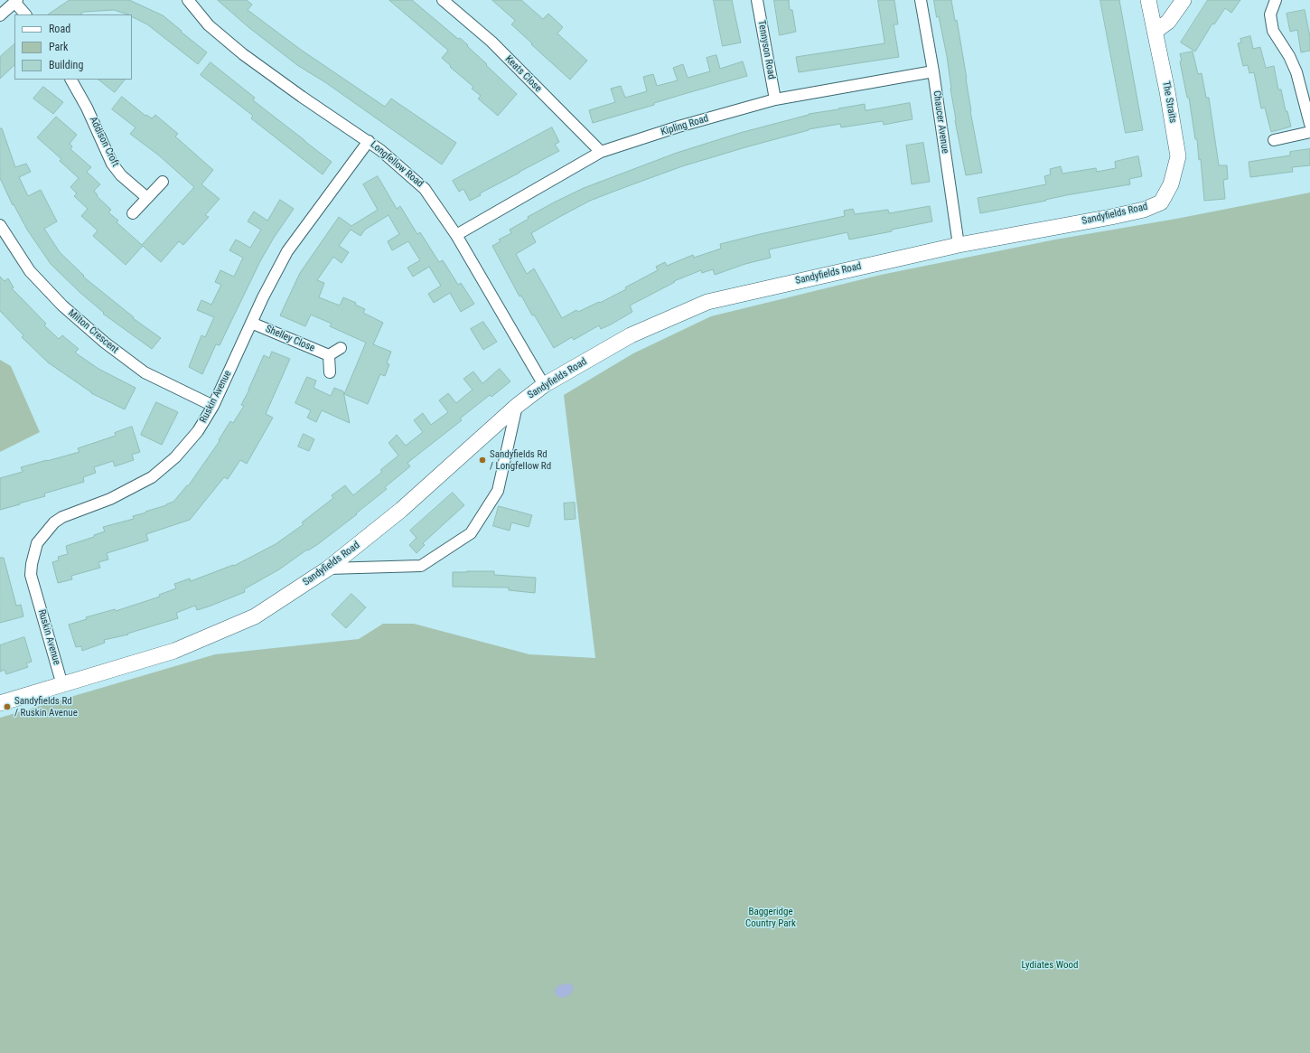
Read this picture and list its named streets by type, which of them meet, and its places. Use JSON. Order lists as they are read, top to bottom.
{
  "streets": {
    "street": [
      "Tennyson Road",
      "Keats Close",
      "The Straits",
      "Chaucer Avenue",
      "Kipling Road",
      "Addison Croft",
      "Longfellow Road",
      "Sandyfields Road",
      "Milton Crescent",
      "Shelley Close",
      "Ruskin Avenue"
    ]
  },
  "crossings": [
    ["Tennyson Road", "Kipling Road"],
    ["Keats Close", "Kipling Road"],
    ["The Straits", "Sandyfields Road"],
    ["Chaucer Avenue", "Kipling Road"],
    ["Chaucer Avenue", "Sandyfields Road"],
    ["Kipling Road", "Longfellow Road"],
    ["Longfellow Road", "Sandyfields Road"],
    ["Longfellow Road", "Ruskin Avenue"],
    ["Sandyfields Road", "Ruskin Avenue"],
    ["Milton Crescent", "Ruskin Avenue"],
    ["Shelley Close", "Ruskin Avenue"]
  ],
  "parks": ["Baggeridge Country Park", "Lydiates Wood"],
  "places": ["Sandyfields Rd / Longfellow Rd", "Sandyfields Rd / Ruskin Avenue"],
  "legend": ["Road", "Park", "Building"]
}
